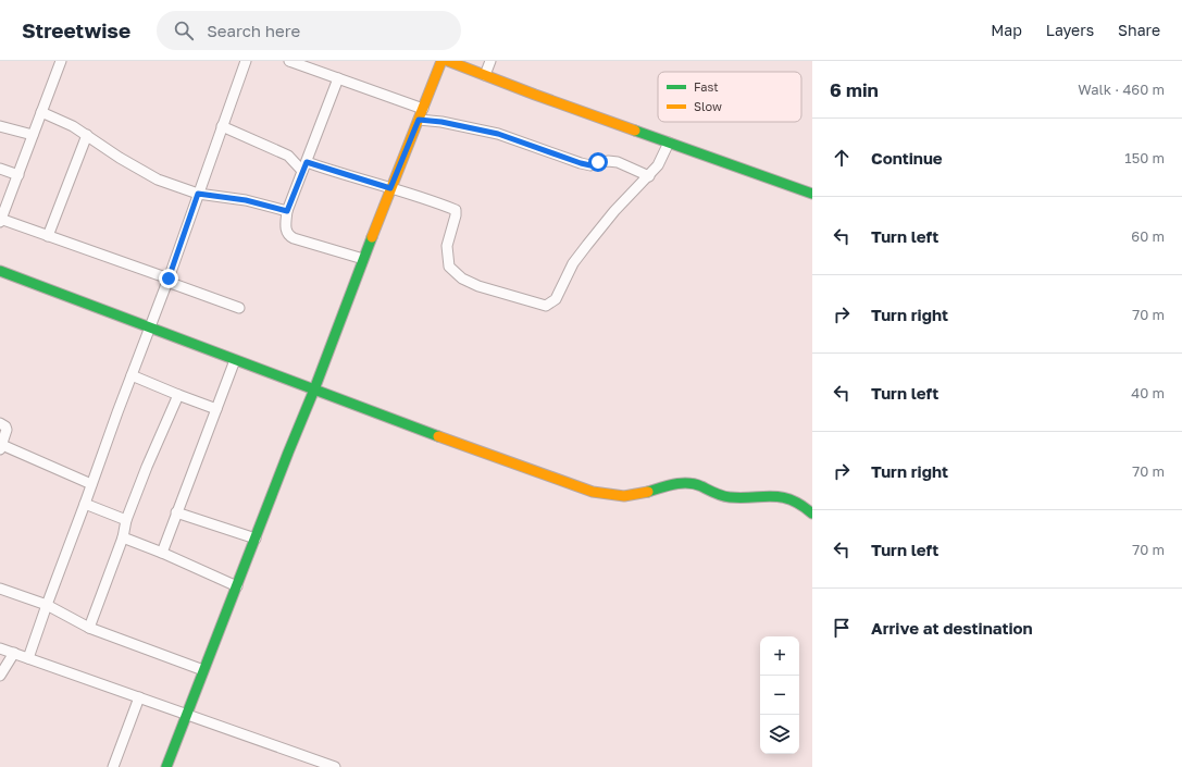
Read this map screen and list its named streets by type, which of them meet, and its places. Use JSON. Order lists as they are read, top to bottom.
{
  "legend": ["Fast", "Slow"],
  "page": {
    "header": "Streetwise",
    "search": "Search here",
    "nav": ["Map", "Layers", "Share"],
    "heading": ["6 min", "Walk · 460 m"],
    "list": [
      ["Continue", "150 m"],
      ["Turn left", "60 m"],
      ["Turn right", "70 m"],
      ["Turn left", "40 m"],
      ["Turn right", "70 m"],
      ["Turn left", "70 m"],
      "Arrive at destination"
    ],
    "map_buttons": ["+", "−"]
  }
}
